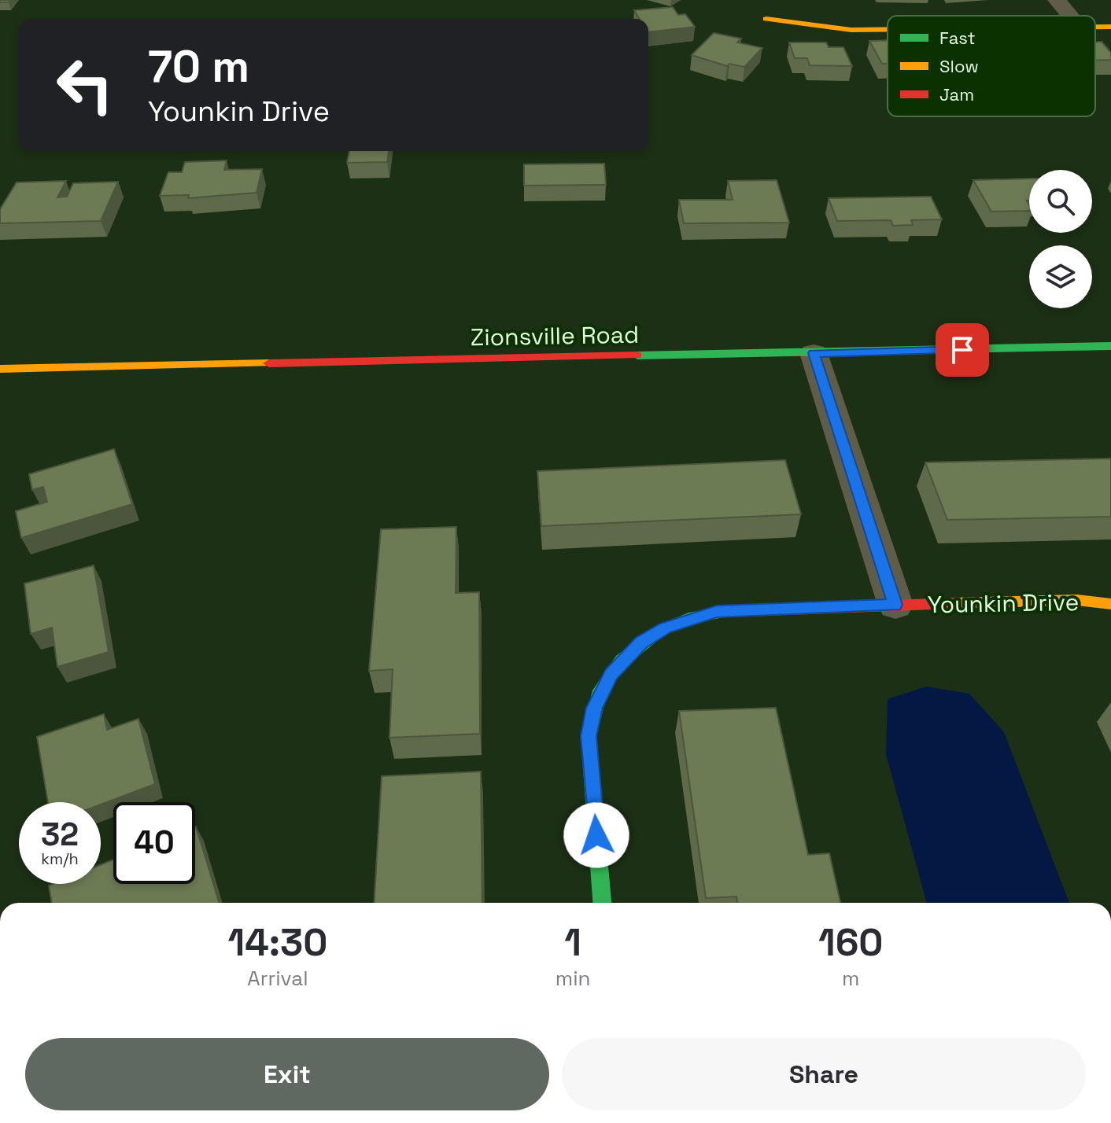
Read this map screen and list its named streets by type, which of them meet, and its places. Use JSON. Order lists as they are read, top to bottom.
{
  "streets": {
    "street": ["Zionsville Road", "Younkin Drive"]
  },
  "crossings": [
    ["Zionsville Road", "Younkin Drive"]
  ],
  "legend": ["Fast", "Slow", "Jam"],
  "page": {
    "turn": ["70 m", "Younkin Drive"],
    "speed": "32 km/h",
    "limit": "40",
    "eta": [
      "14:30",
      "Arrival",
      "1",
      "min",
      "160",
      "m"
    ],
    "buttons": ["Exit", "Share"]
  }
}
